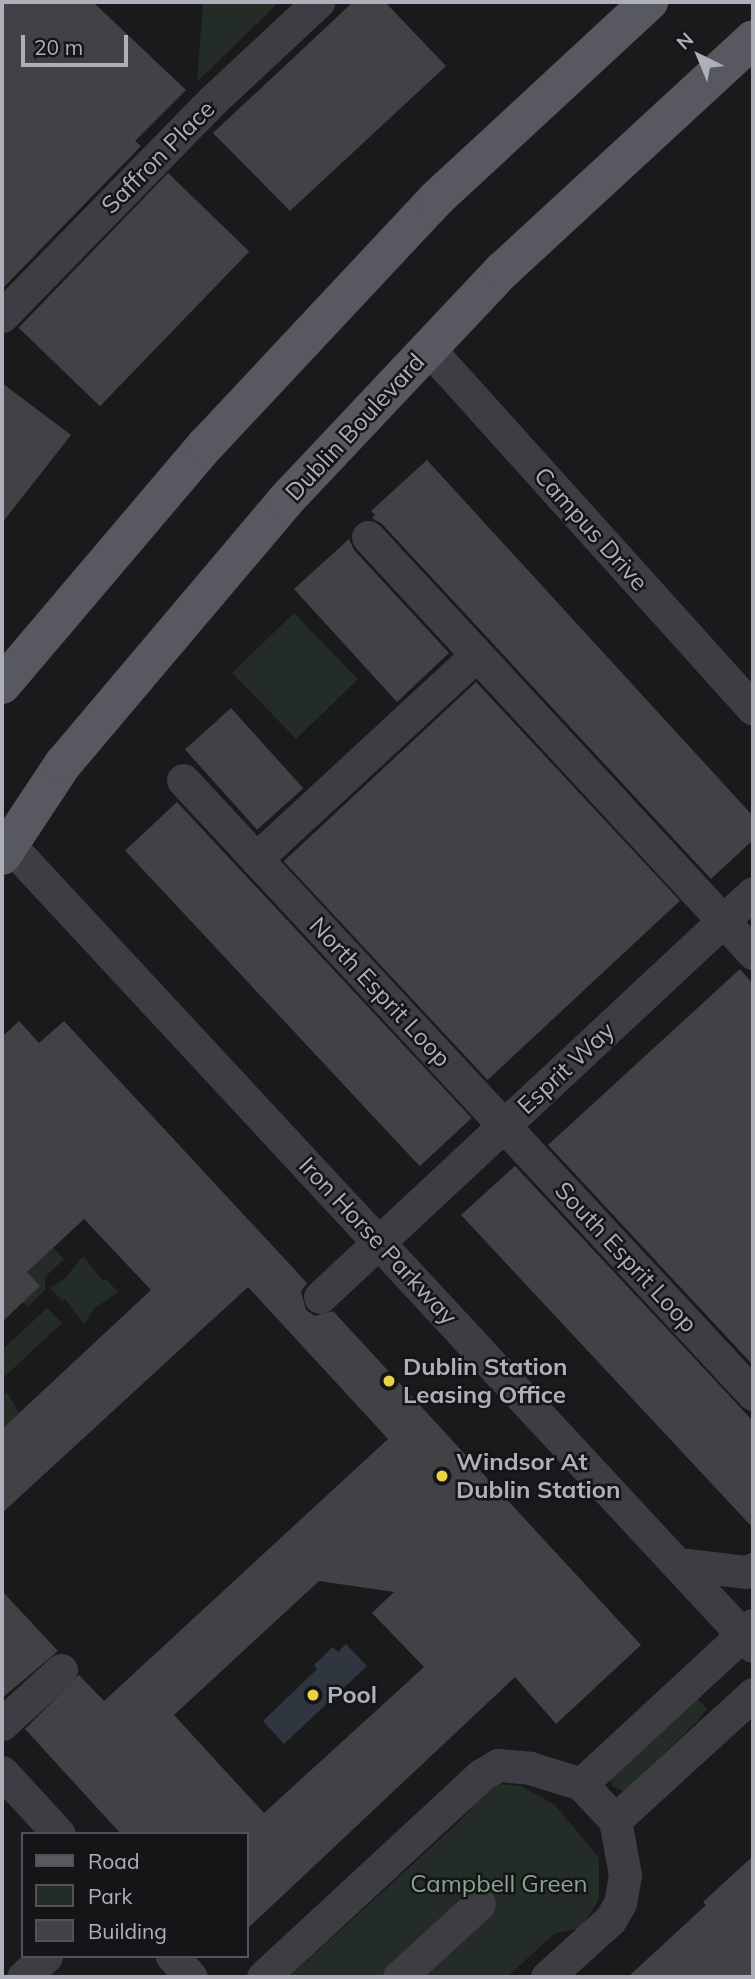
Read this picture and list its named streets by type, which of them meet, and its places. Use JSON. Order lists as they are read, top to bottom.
{
  "streets": {
    "main road": ["Dublin Boulevard"],
    "street": [
      "Saffron Place",
      "Campus Drive",
      "North Esprit Loop",
      "Esprit Way",
      "Iron Horse Parkway",
      "South Esprit Loop"
    ]
  },
  "crossings": [
    ["Dublin Boulevard", "Campus Drive"],
    ["Dublin Boulevard", "Iron Horse Parkway"],
    ["North Esprit Loop", "Esprit Way"],
    ["North Esprit Loop", "South Esprit Loop"],
    ["Esprit Way", "Iron Horse Parkway"],
    ["Esprit Way", "South Esprit Loop"]
  ],
  "parks": ["Campbell Green"],
  "places": ["Dublin Station Leasing Office", "Windsor At Dublin Station", "Pool"],
  "legend": ["Road", "Park", "Building"],
  "scale_bar": "20 m",
  "north": "top left"
}
